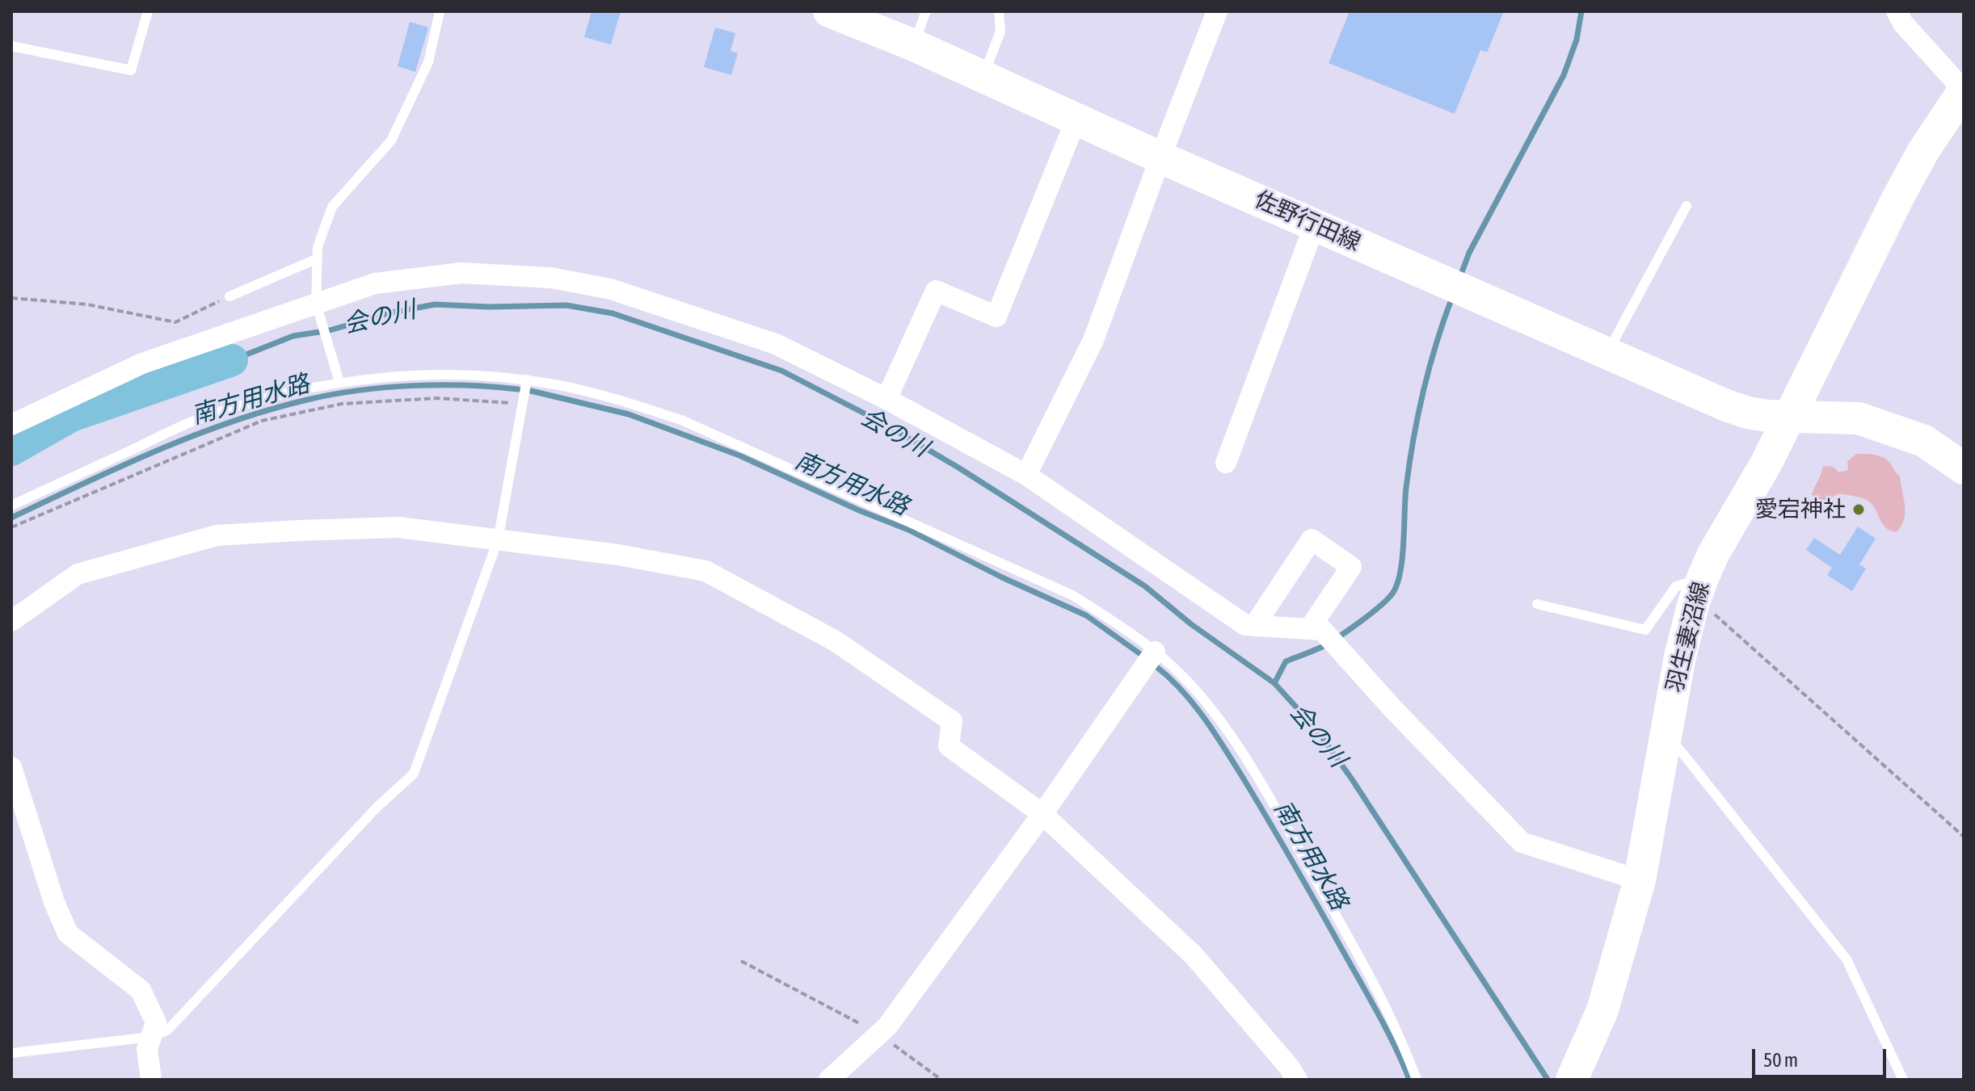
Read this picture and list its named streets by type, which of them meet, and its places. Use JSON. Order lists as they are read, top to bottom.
{
  "streets": {
    "main road": ["佐野行田線", "羽生妻沼線"]
  },
  "crossings": [
    ["佐野行田線", "羽生妻沼線"]
  ],
  "water": ["会の川", "南方用水路"],
  "places": ["愛宕神社"],
  "scale_bar": "50 m"
}
